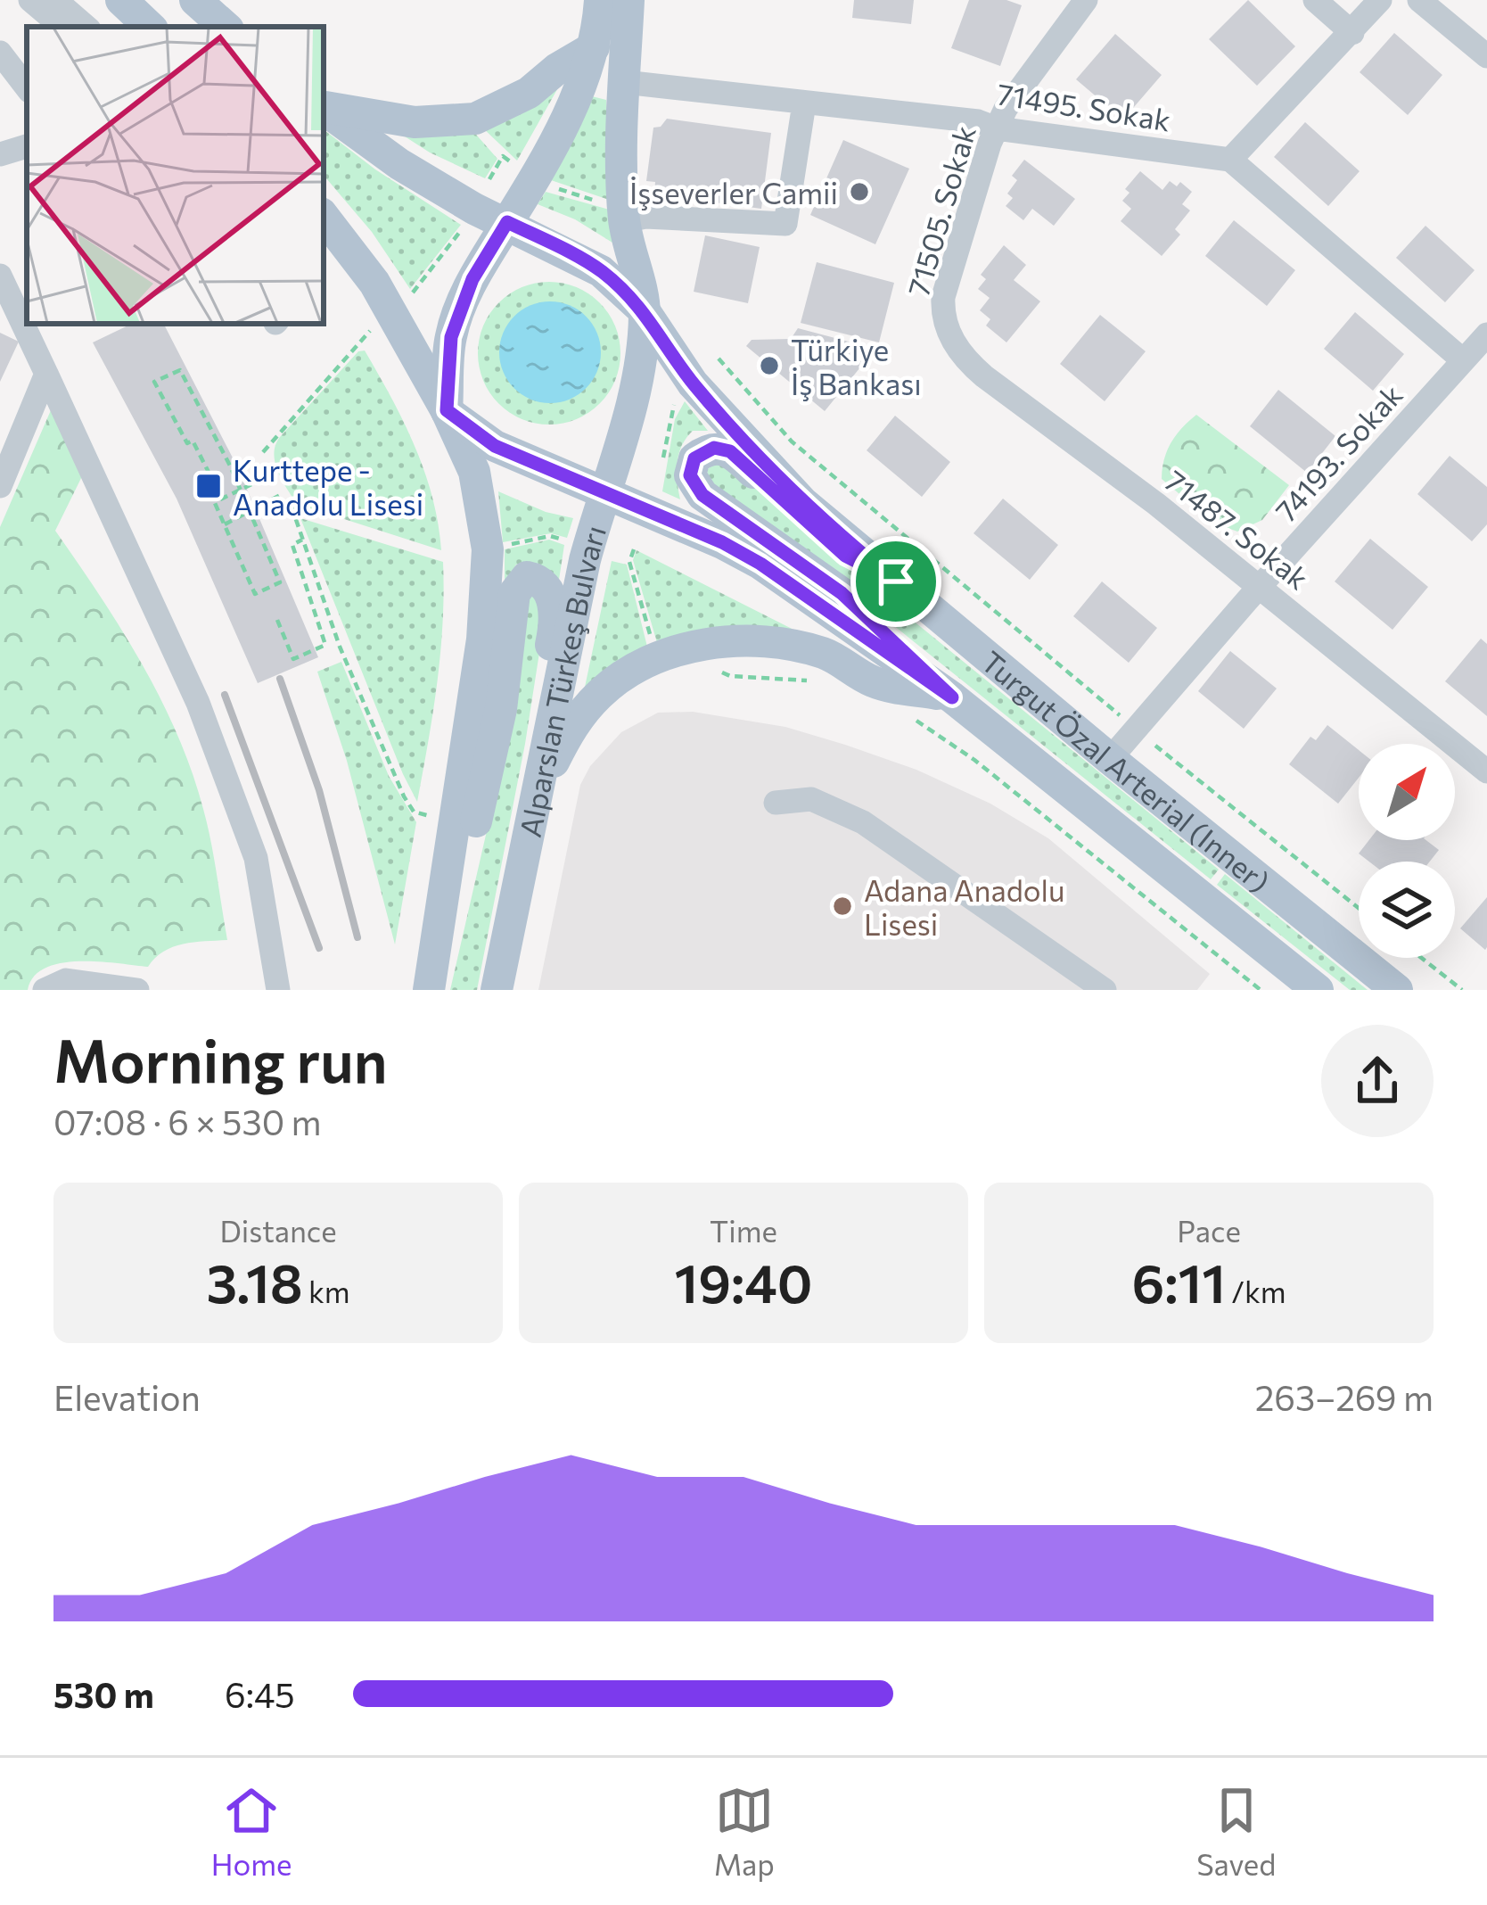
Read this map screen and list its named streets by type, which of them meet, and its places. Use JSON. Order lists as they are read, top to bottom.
{
  "streets": {
    "main road": ["Alparslan Türkeş Bulvarı", "Turgut Özal Arterial (Inner)"],
    "street": [
      "71495. Sokak",
      "71505. Sokak",
      "74193. Sokak",
      "71487. Sokak"
    ]
  },
  "crossings": [
    ["71495. Sokak", "71505. Sokak"],
    ["71505. Sokak", "71487. Sokak"],
    ["74193. Sokak", "71487. Sokak"],
    ["74193. Sokak", "Turgut Özal Arterial (Inner)"],
    ["Alparslan Türkeş Bulvarı", "Turgut Özal Arterial (Inner)"]
  ],
  "places": {
    "other": ["İşseverler Camii", "Türkiye İş Bankası", "Adana Anadolu Lisesi"],
    "transit": ["Kurttepe - Anadolu Lisesi"]
  },
  "north": "top right",
  "page": {
    "heading": ["Morning run", "07:08 · 6 × 530 m"],
    "stats": [
      ["Distance", "3.18 km"],
      ["Time", "19:40"],
      ["Pace", "6:11 /km"]
    ],
    "chart": ["Elevation", "263–269 m"],
    "list": [
      {
        "name": "530 m",
        "note": "6:45"
      }
    ],
    "tabs": ["Home", "Map", "Saved"]
  }
}
